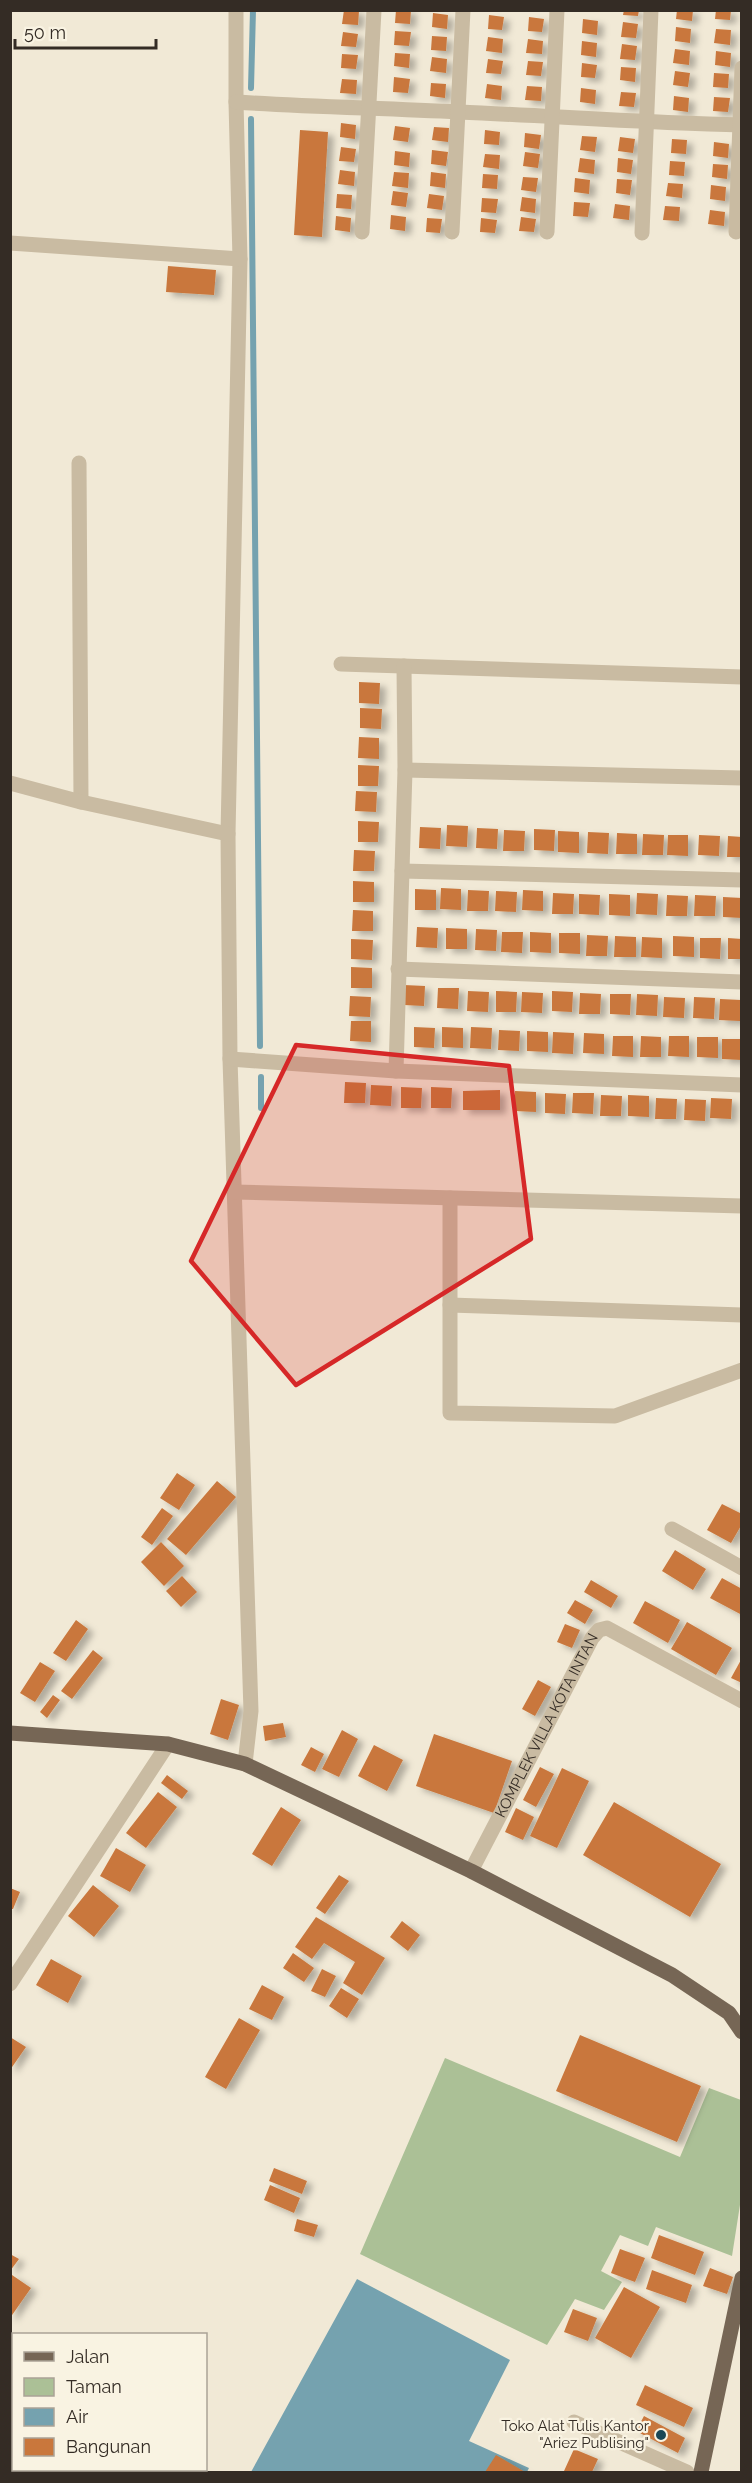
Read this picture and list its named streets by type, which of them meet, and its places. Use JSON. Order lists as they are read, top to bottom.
{
  "streets": {
    "street": ["KOMPLEK VILLA KOTA INTAN"]
  },
  "places": ["Toko Alat Tulis Kantor \"Ariez Publising\""],
  "legend": [
    "Jalan",
    "Taman",
    "Air",
    "Bangunan"
  ],
  "scale_bar": "50 m"
}
